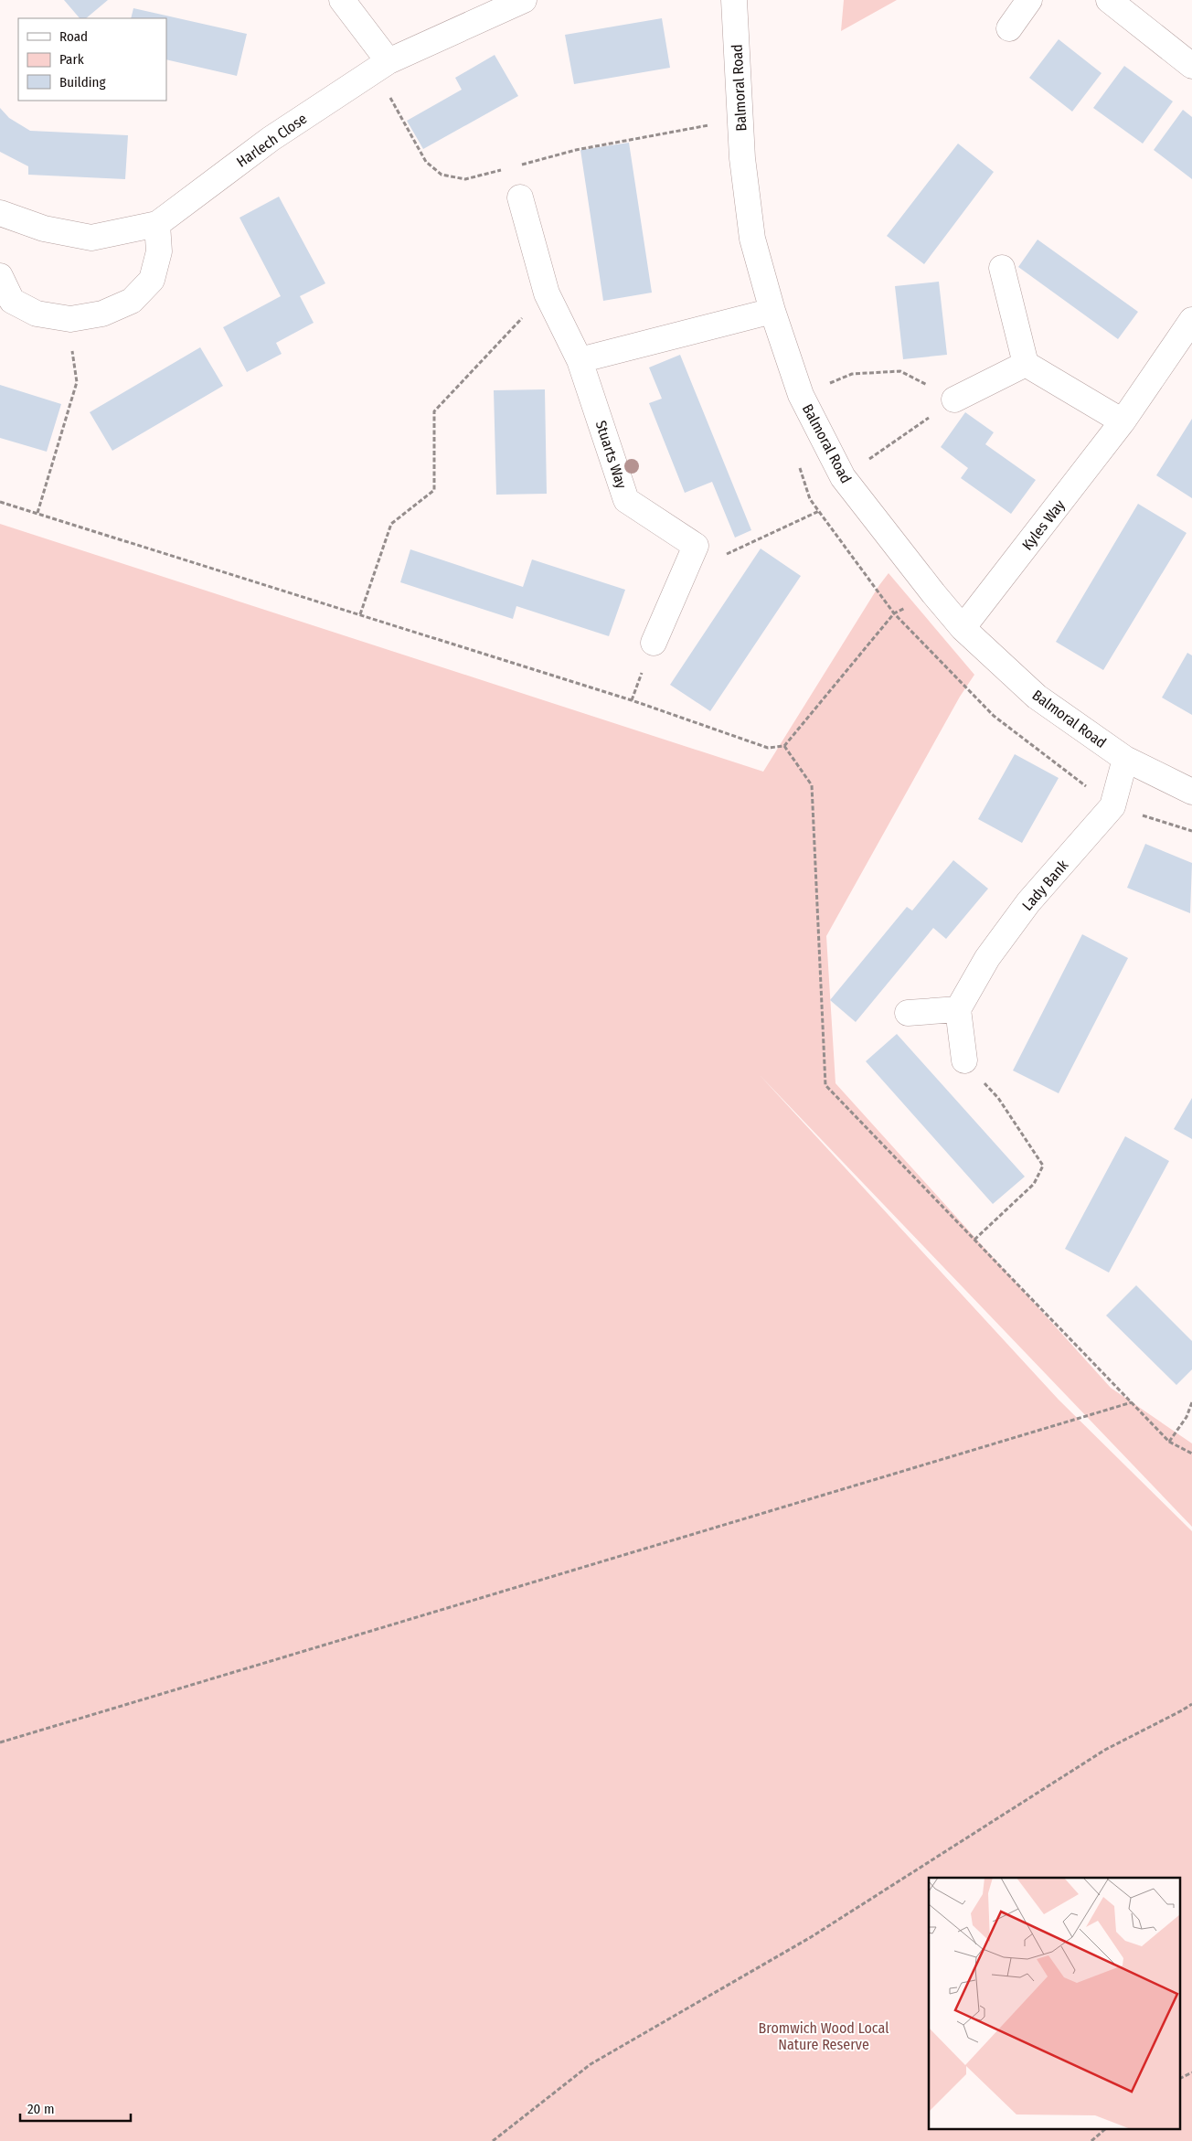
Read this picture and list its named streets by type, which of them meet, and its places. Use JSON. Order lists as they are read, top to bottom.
{
  "streets": {
    "street": [
      "Balmoral Road",
      "Harlech Close",
      "Stuarts Way",
      "Kyles Way",
      "Lady Bank"
    ]
  },
  "crossings": [
    ["Balmoral Road", "Kyles Way"],
    ["Balmoral Road", "Lady Bank"]
  ],
  "parks": ["Bromwich Wood Local Nature Reserve"],
  "legend": ["Road", "Park", "Building"],
  "scale_bar": "20 m"
}
